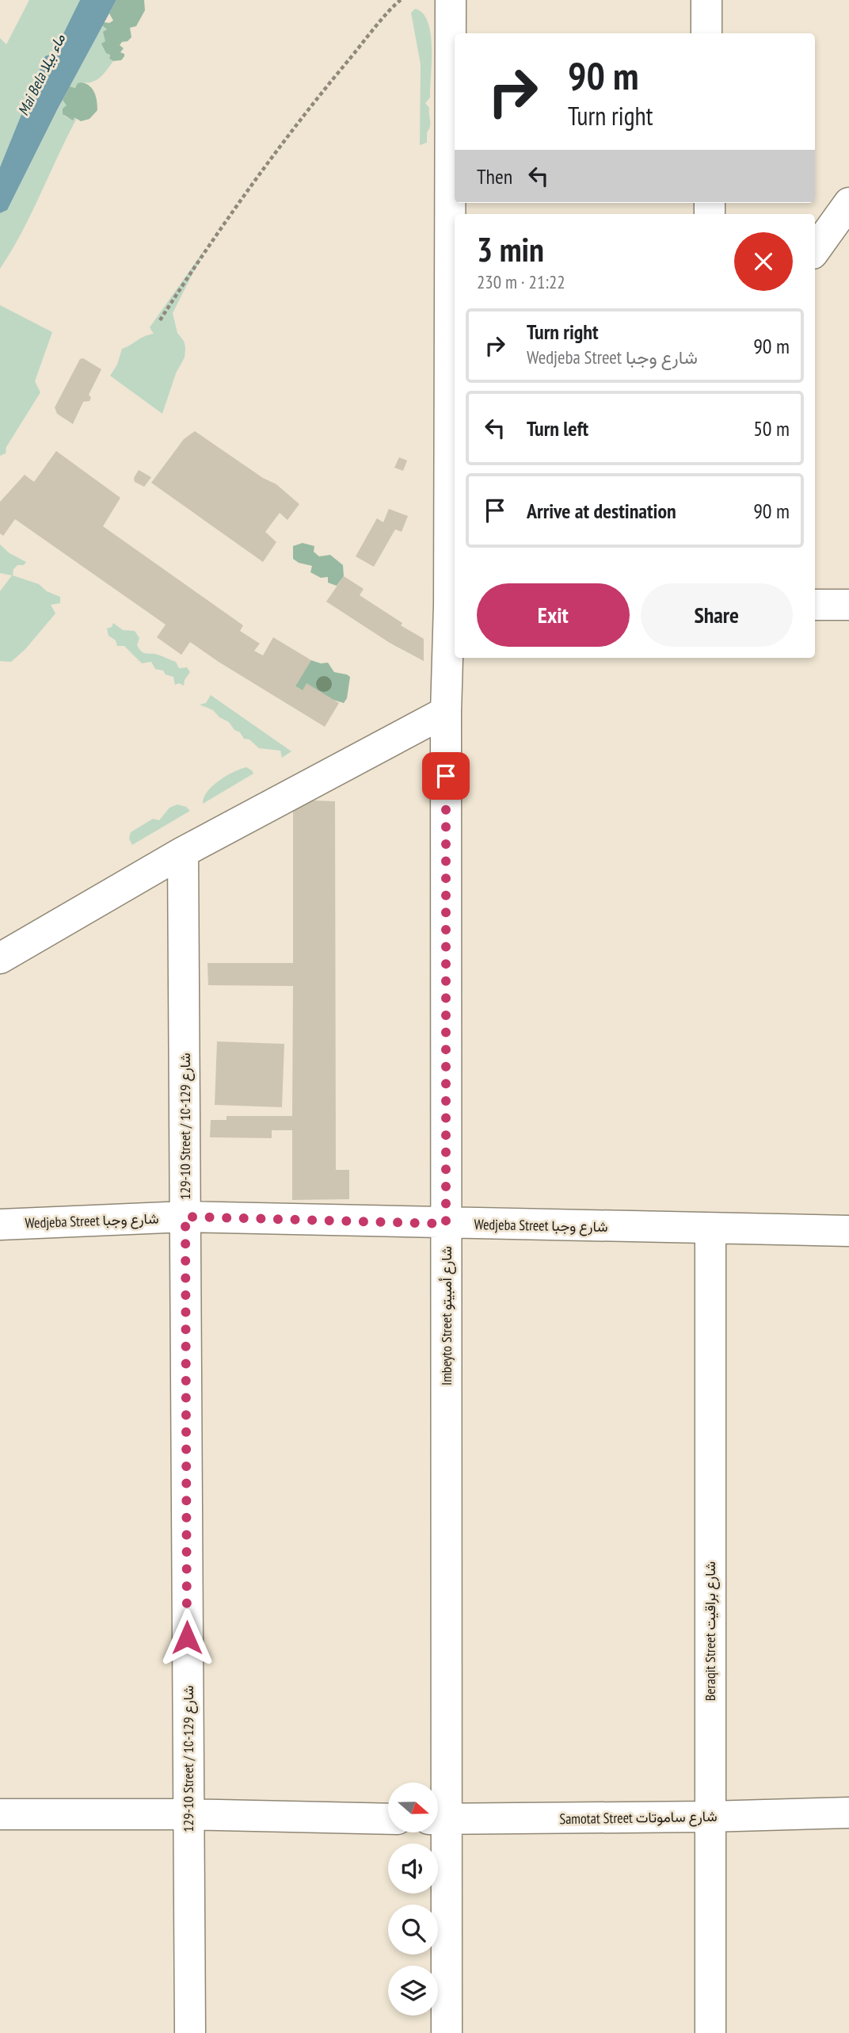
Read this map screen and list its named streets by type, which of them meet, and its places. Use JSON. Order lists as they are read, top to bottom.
{
  "streets": {
    "street": [
      "129-10 Street / شارع 129-10",
      "Wedjeba Street شارع وجبا",
      "Imbeyto Street شارع أمبيتو",
      "Beraqit Street شارع براقيت",
      "Samotat Street شارع ساموتات"
    ]
  },
  "crossings": [
    ["129-10 Street / شارع 129-10", "Wedjeba Street شارع وجبا"],
    ["Wedjeba Street شارع وجبا", "Imbeyto Street شارع أمبيتو"],
    ["Wedjeba Street شارع وجبا", "Beraqit Street شارع براقيت"],
    ["Beraqit Street شارع براقيت", "Samotat Street شارع ساموتات"]
  ],
  "water": ["Mai Bela ماء بيلا"],
  "north": "right",
  "page": {
    "turn": ["90 m", "Turn right"],
    "then": "Then",
    "heading": ["3 min", "230 m · 21:22"],
    "list": [
      {
        "name": "Turn right",
        "note": "Wedjeba Street شارع وجبا",
        "value": "90 m"
      },
      {
        "name": "Turn left",
        "value": "50 m"
      },
      {
        "name": "Arrive at destination",
        "value": "90 m"
      }
    ],
    "buttons": ["Exit", "Share"]
  }
}
